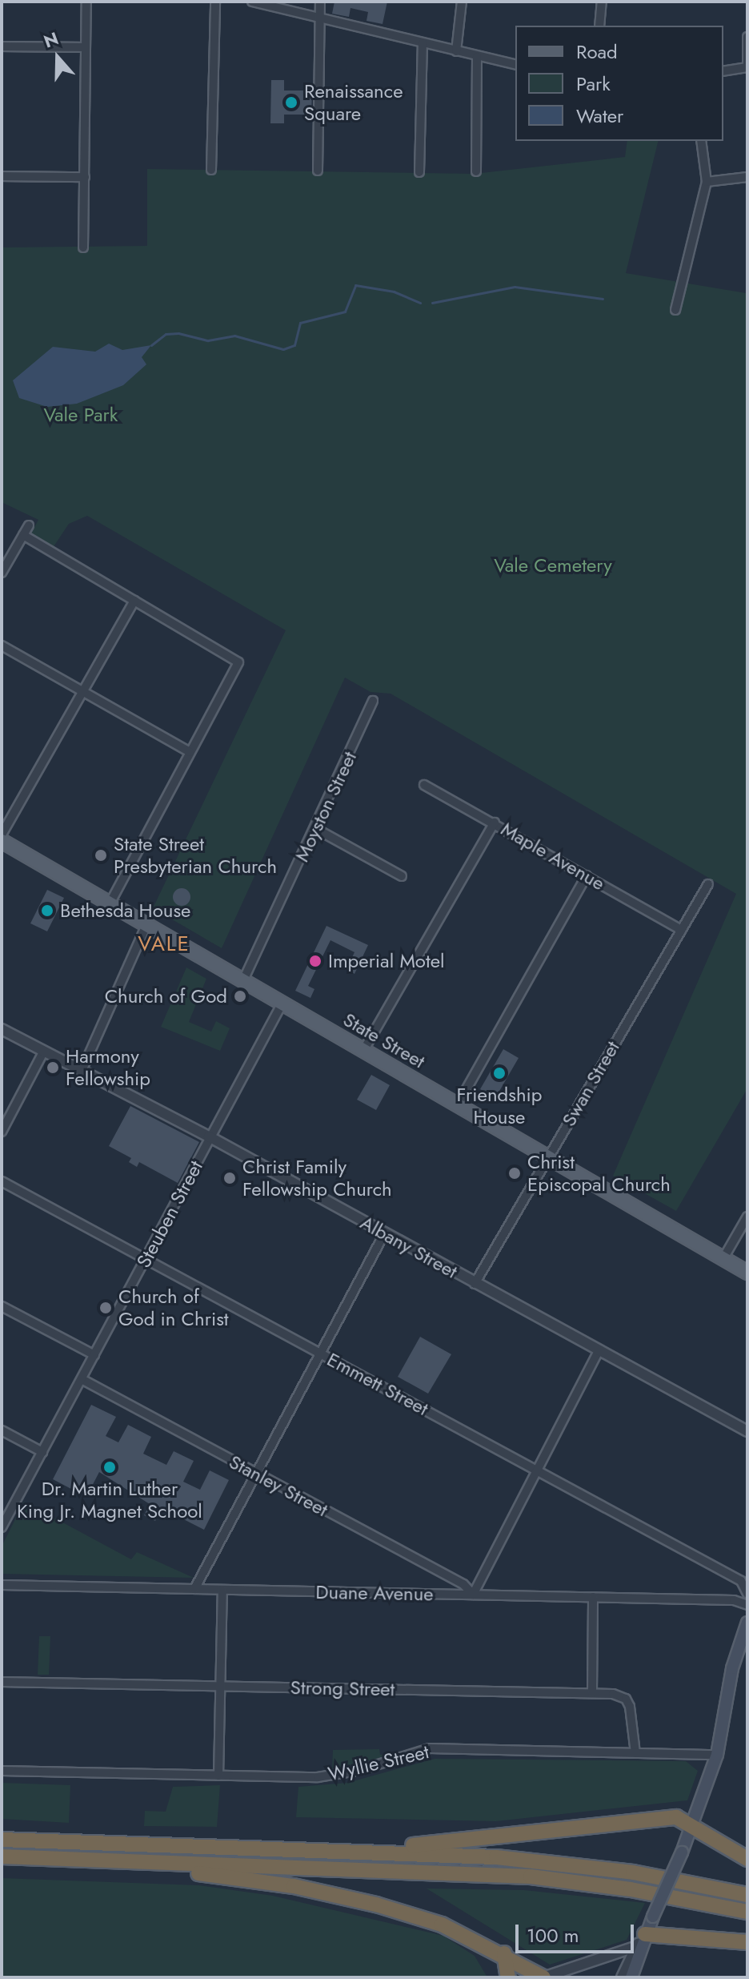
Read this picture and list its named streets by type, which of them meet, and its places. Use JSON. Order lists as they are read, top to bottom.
{
  "streets": {
    "main road": ["State Street"],
    "street": [
      "Moyston Street",
      "Maple Avenue",
      "Swan Street",
      "Steuben Street",
      "Albany Street",
      "Emmett Street",
      "Stanley Street",
      "Duane Avenue",
      "Strong Street",
      "Wyllie Street"
    ]
  },
  "crossings": [
    ["Moyston Street", "State Street"],
    ["Maple Avenue", "Swan Street"],
    ["State Street", "Swan Street"],
    ["State Street", "Steuben Street"],
    ["Swan Street", "Albany Street"],
    ["Steuben Street", "Albany Street"],
    ["Steuben Street", "Emmett Street"],
    ["Steuben Street", "Stanley Street"],
    ["Stanley Street", "Duane Avenue"],
    ["Strong Street", "Wyllie Street"]
  ],
  "districts": ["VALE"],
  "parks": ["Vale Park", "Vale Cemetery"],
  "places": [
    "Renaissance Square",
    "State Street Presbyterian Church",
    "Bethesda House",
    "Imperial Motel",
    "Church of God",
    "Harmony Fellowship",
    "Friendship House",
    "Christ Episcopal Church",
    "Christ Family Fellowship Church",
    "Church of God in Christ",
    "Dr. Martin Luther King Jr. Magnet School"
  ],
  "legend": ["Road", "Park", "Water"],
  "scale_bar": "100 m",
  "north": "top"
}
